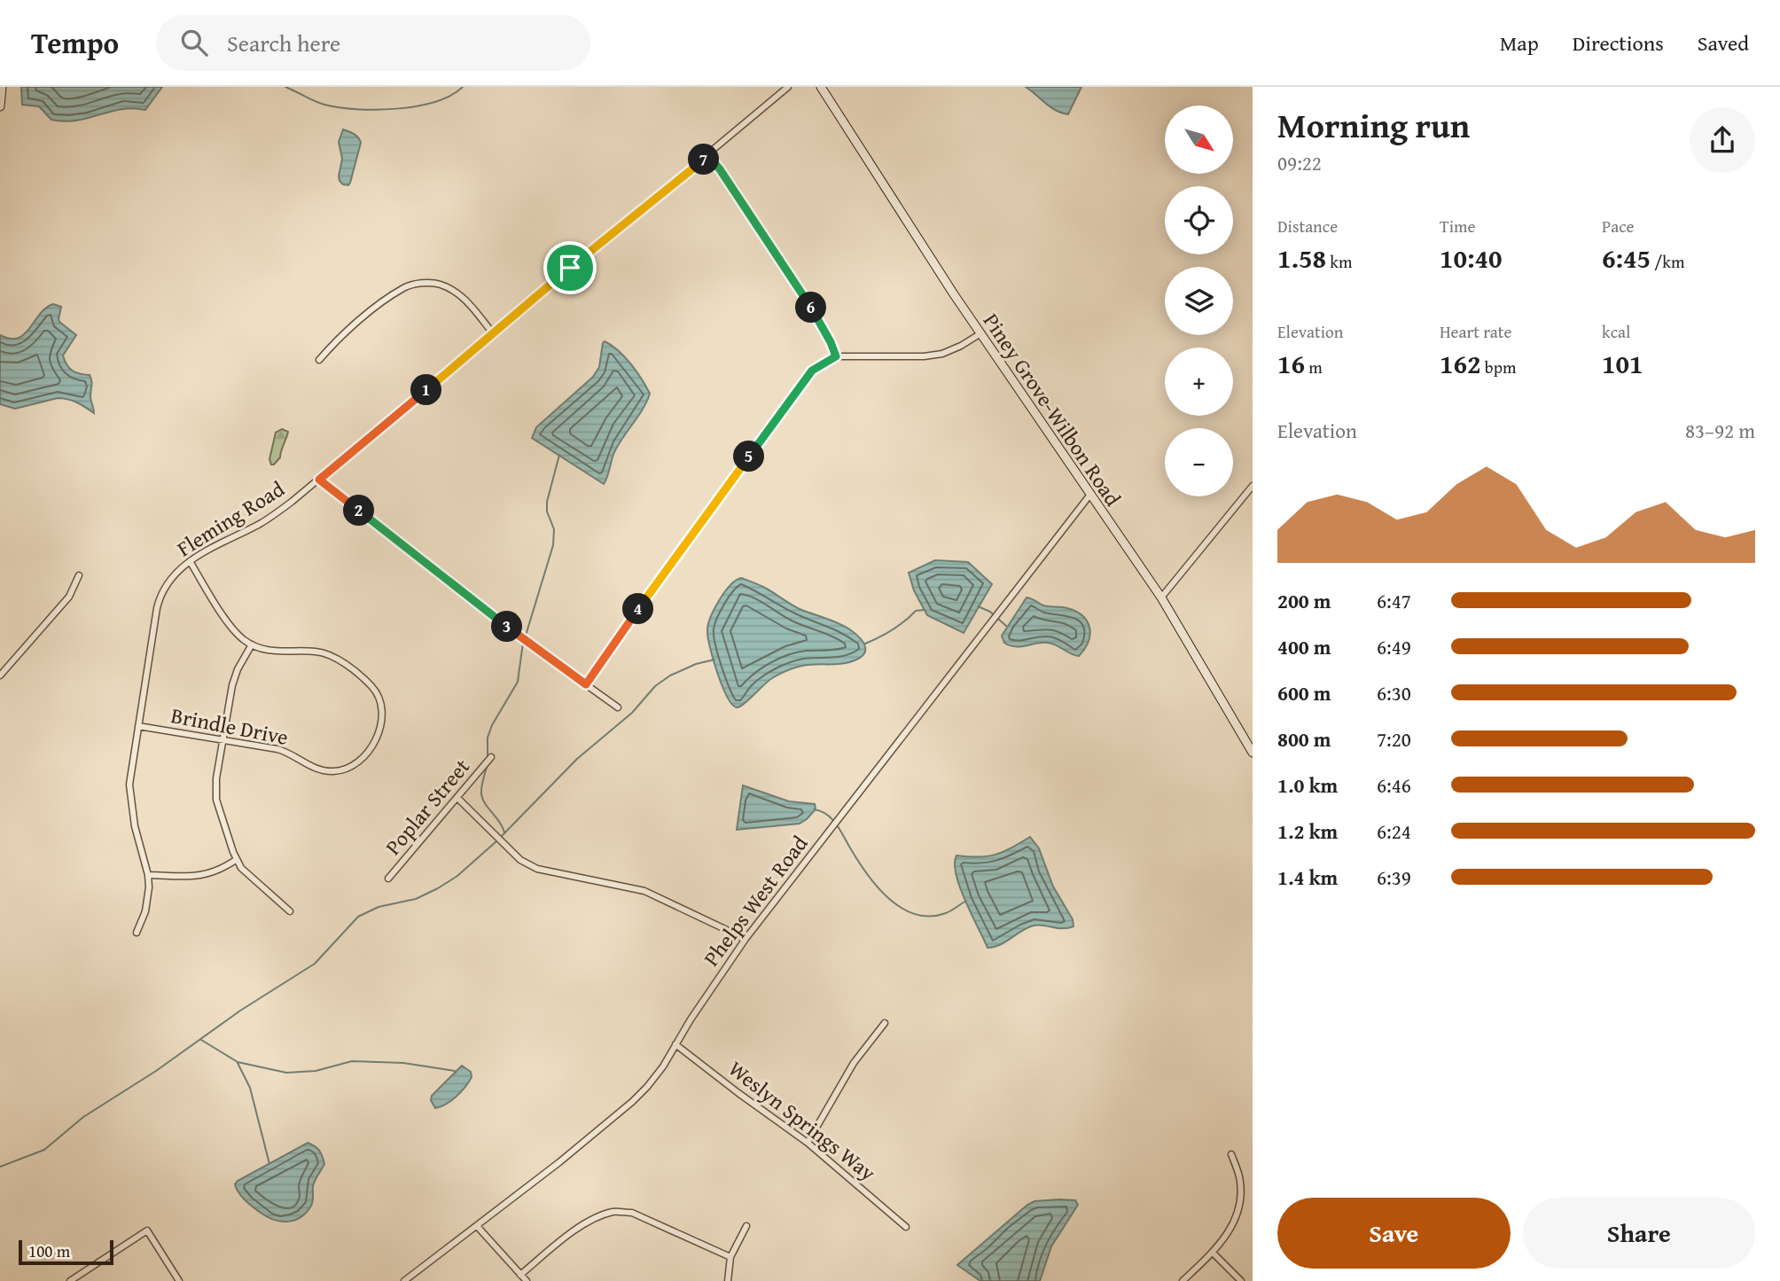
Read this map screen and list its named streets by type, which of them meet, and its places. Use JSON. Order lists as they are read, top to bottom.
{
  "streets": {
    "street": [
      "Piney Grove-Wilbon Road",
      "Fleming Road",
      "Brindle Drive",
      "Poplar Street",
      "Phelps West Road",
      "Weslyn Springs Way"
    ]
  },
  "crossings": [
    ["Piney Grove-Wilbon Road", "Phelps West Road"],
    ["Fleming Road", "Brindle Drive"],
    ["Phelps West Road", "Weslyn Springs Way"]
  ],
  "scale_bar": "100 m",
  "north": "bottom right",
  "page": {
    "header": "Tempo",
    "search": "Search here",
    "nav": ["Map", "Directions", "Saved"],
    "heading": ["Morning run", "09:22"],
    "map_buttons": ["+", "−"],
    "pins": [
      "7",
      "6",
      "1",
      "5",
      "2",
      "4",
      "3"
    ],
    "stats": [
      ["Distance", "1.58 km"],
      ["Time", "10:40"],
      ["Pace", "6:45 /km"],
      ["Elevation", "16 m"],
      ["Heart rate", "162 bpm"],
      ["kcal", "101"]
    ],
    "chart": ["Elevation", "83–92 m"],
    "list": [
      {
        "name": "200 m",
        "note": "6:47"
      },
      {
        "name": "400 m",
        "note": "6:49"
      },
      {
        "name": "600 m",
        "note": "6:30"
      },
      {
        "name": "800 m",
        "note": "7:20"
      },
      {
        "name": "1.0 km",
        "note": "6:46"
      },
      {
        "name": "1.2 km",
        "note": "6:24"
      },
      {
        "name": "1.4 km",
        "note": "6:39"
      }
    ],
    "buttons": ["Save", "Share"],
    "scale": "100 m"
  }
}
